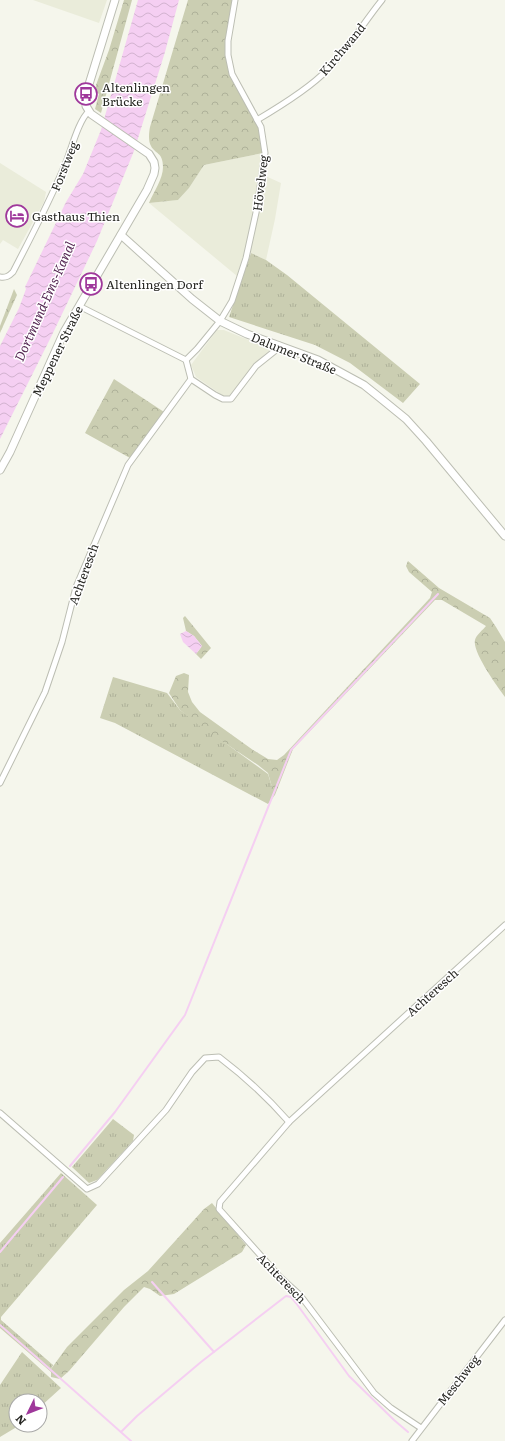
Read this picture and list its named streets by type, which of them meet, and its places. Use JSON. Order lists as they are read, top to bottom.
{
  "streets": {
    "main road": ["Meppener Straße", "Dalumer Straße"],
    "street": [
      "Kirchwand",
      "Forstweg",
      "Hövelweg",
      "Achteresch",
      "Meschweg"
    ]
  },
  "crossings": [
    ["Kirchwand", "Hövelweg"],
    ["Forstweg", "Meppener Straße"],
    ["Hövelweg", "Dalumer Straße"],
    ["Meppener Straße", "Dalumer Straße"],
    ["Achteresch", "Meschweg"]
  ],
  "water": ["Dortmund-Ems-Kanal"],
  "places": {
    "bus stop": ["Altenlingen Brücke", "Altenlingen Dorf"],
    "hotel": ["Gasthaus Thien"]
  },
  "north": "bottom left"
}
